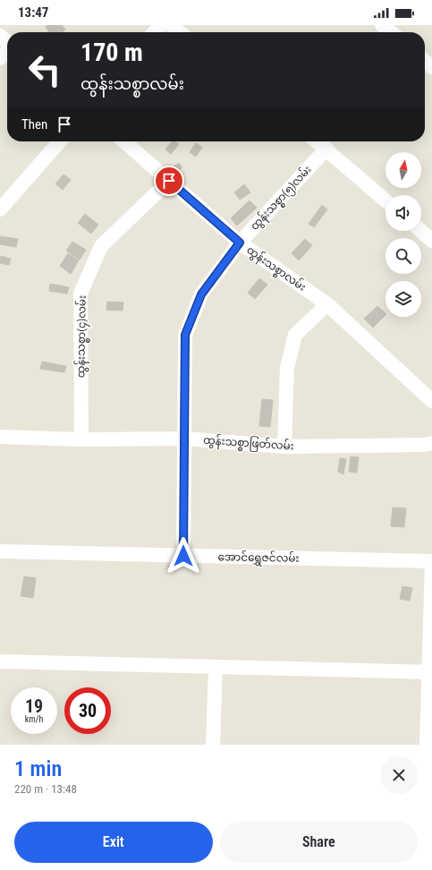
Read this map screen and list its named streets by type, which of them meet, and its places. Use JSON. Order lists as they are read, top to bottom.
{
  "streets": {
    "street": [
      "ထွန်းသစ္စာ(၅)လမ်း",
      "ထွန်းသစ္စာလမ်း",
      "ထွန်းသစ္စာ(၄)လမ်း",
      "ထွန်းသစ္စာဖြတ်လမ်း",
      "အောင်ရွှေဇင်လမ်း"
    ]
  },
  "crossings": [
    ["ထွန်းသစ္စာ(၅)လမ်း", "ထွန်းသစ္စာလမ်း"],
    ["ထွန်းသစ္စာ(၅)လမ်း", "ထွန်းသစ္စာဖြတ်လမ်း"],
    ["ထွန်းသစ္စာ(၅)လမ်း", "အောင်ရွှေဇင်လမ်း"],
    ["ထွန်းသစ္စာလမ်း", "ထွန်းသစ္စာ(၄)လမ်း"],
    ["ထွန်းသစ္စာ(၄)လမ်း", "ထွန်းသစ္စာဖြတ်လမ်း"]
  ],
  "north": "top",
  "page": {
    "status": "13:47",
    "turn": ["170 m", "ထွန်းသစ္စာလမ်း"],
    "then": "Then",
    "speed": "19 km/h",
    "limit": "30",
    "heading": ["1 min", "220 m · 13:48"],
    "buttons": ["Exit", "Share"]
  }
}
